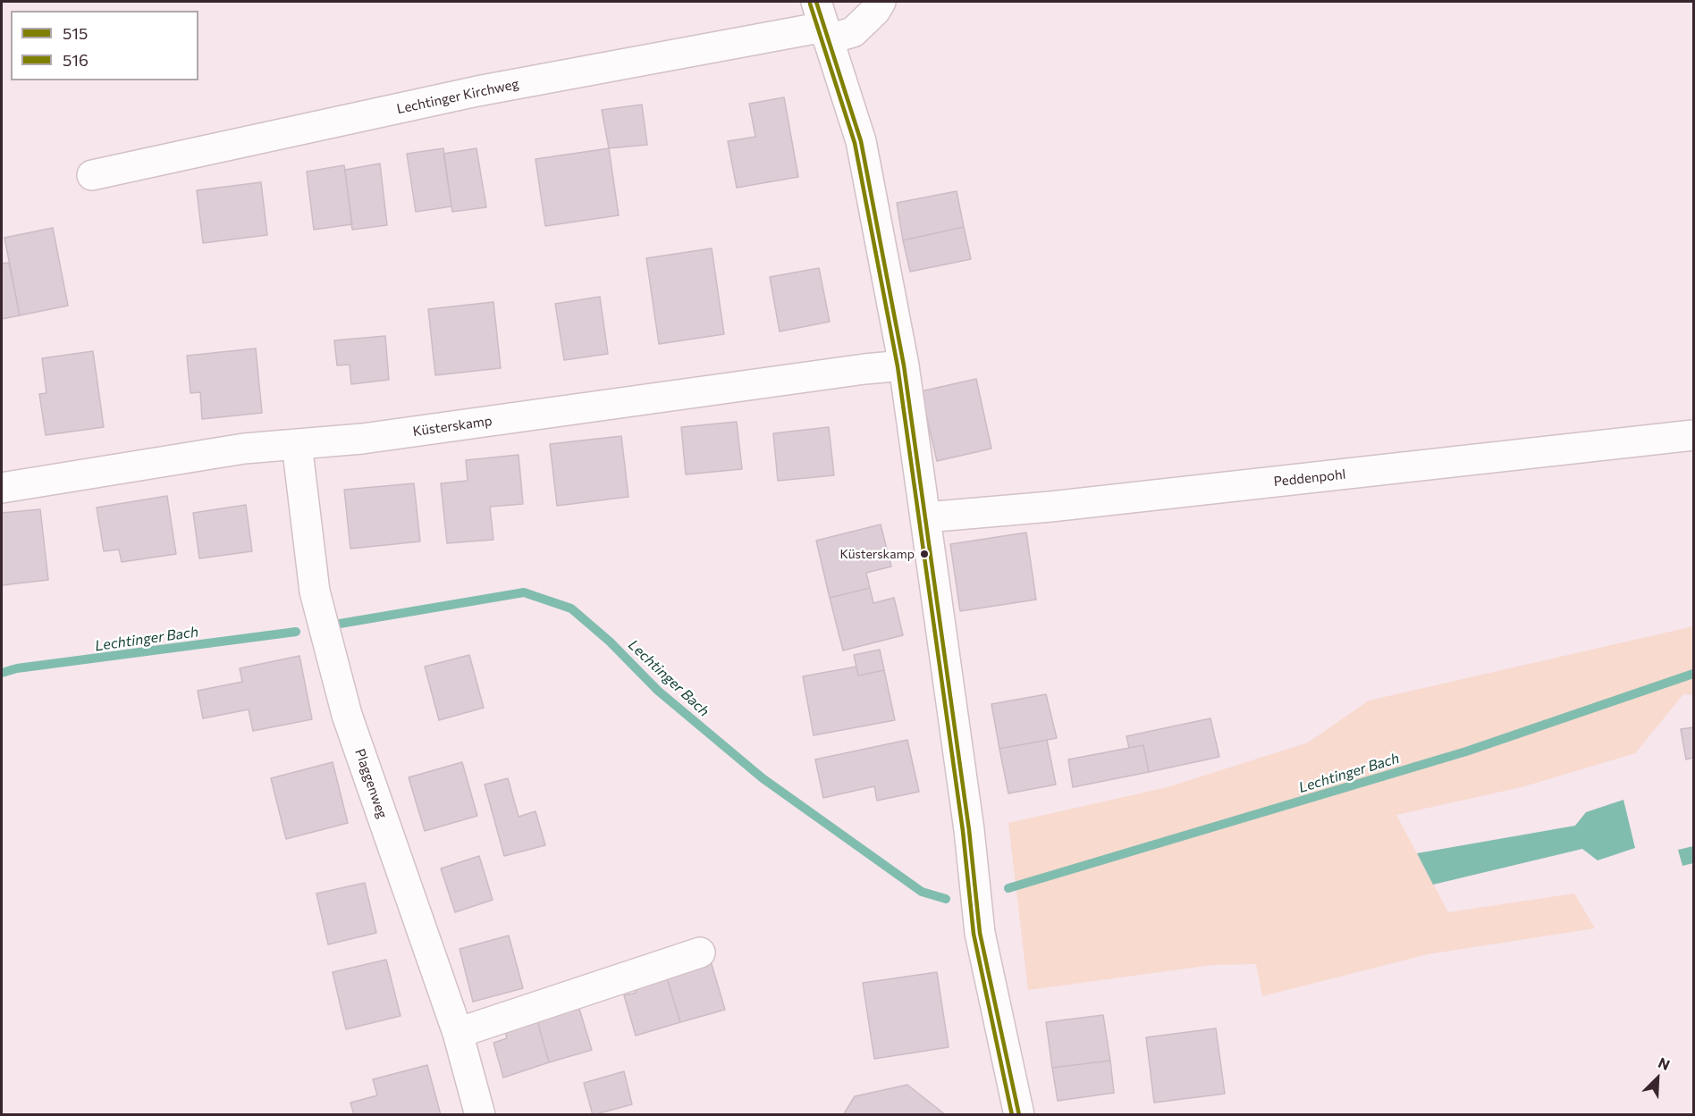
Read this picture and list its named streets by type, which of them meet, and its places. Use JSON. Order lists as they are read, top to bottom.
{
  "streets": {
    "street": [
      "Lechtinger Kirchweg",
      "Küsterskamp",
      "Peddenpohl",
      "Plaggenweg"
    ]
  },
  "crossings": [
    ["Küsterskamp", "Plaggenweg"]
  ],
  "water": ["Lechtinger Bach"],
  "places": ["Küsterskamp"],
  "lines": ["transit line 515", "transit line 516"],
  "legend": ["515", "516"],
  "north": "top right"
}
